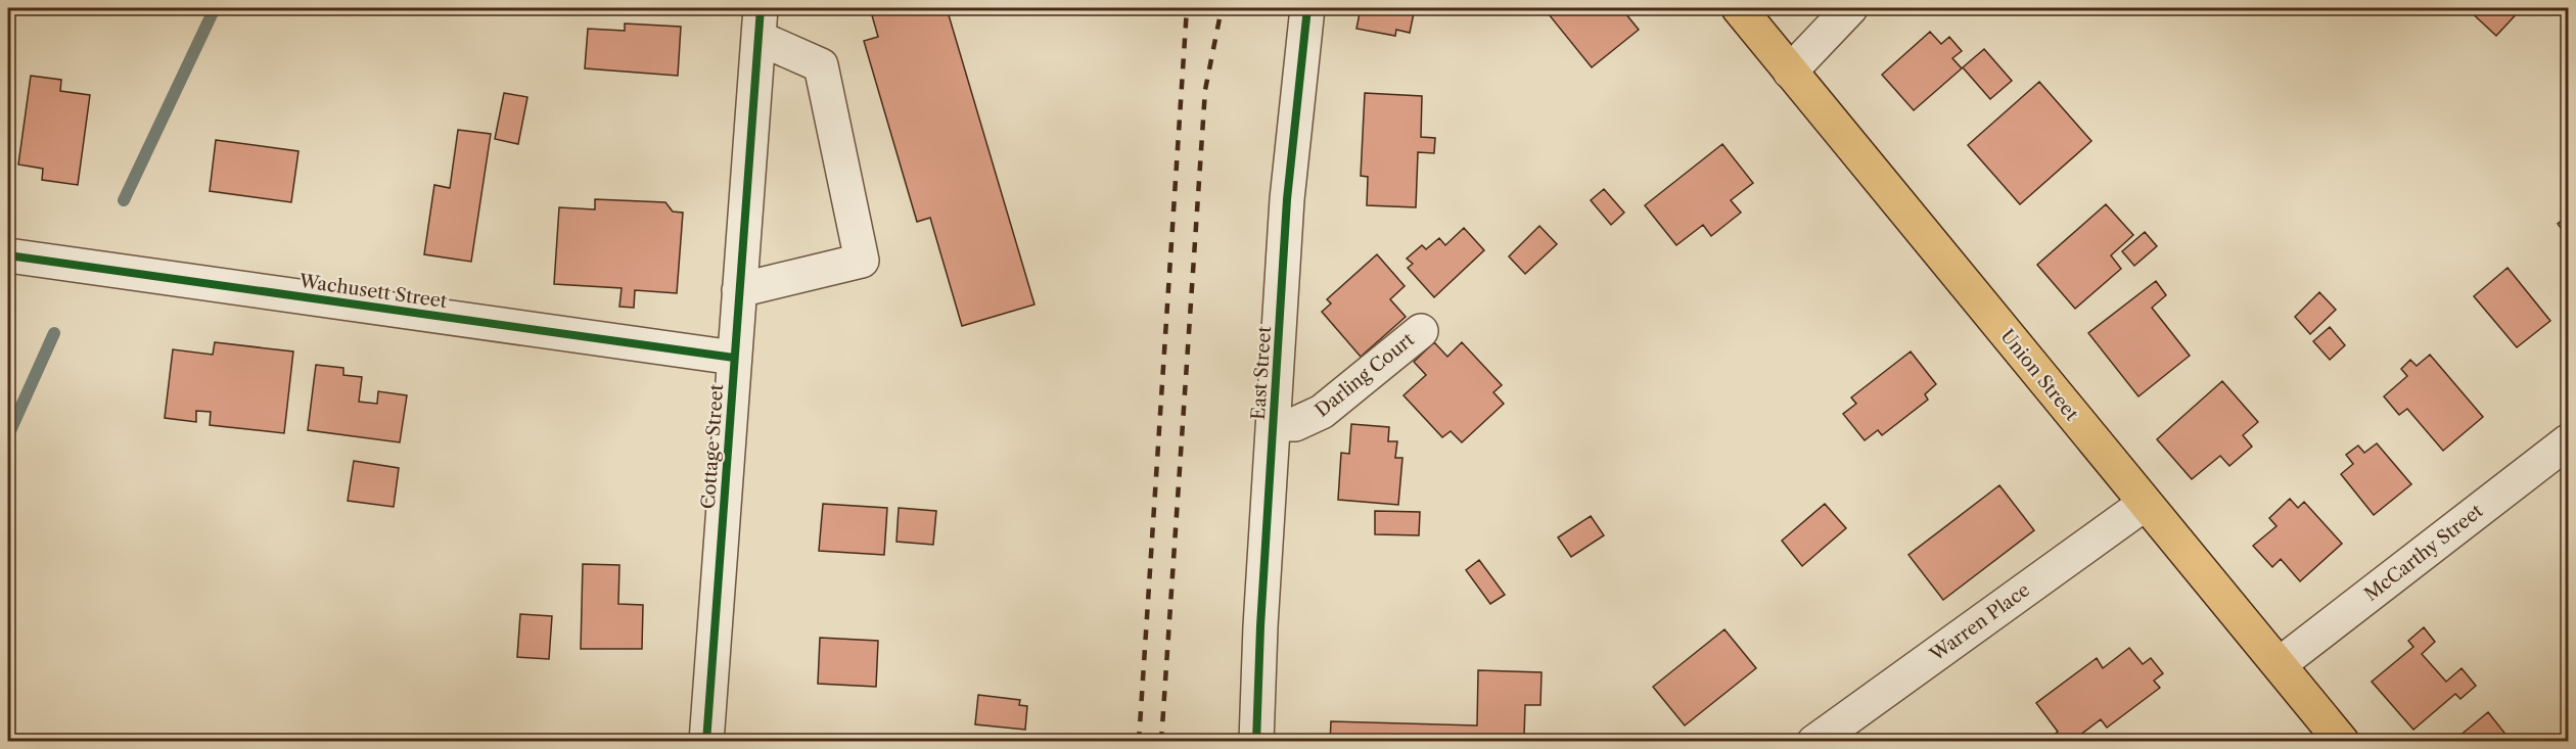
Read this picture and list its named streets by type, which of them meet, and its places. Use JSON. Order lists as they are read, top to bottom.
{
  "streets": {
    "main road": ["Union Street"],
    "street": [
      "Wachusett Street",
      "East Street",
      "Darling Court",
      "Cottage Street",
      "McCarthy Street",
      "Warren Place"
    ]
  },
  "crossings": [
    ["Wachusett Street", "Cottage Street"],
    ["East Street", "Darling Court"],
    ["Union Street", "McCarthy Street"],
    ["Union Street", "Warren Place"]
  ]
}
